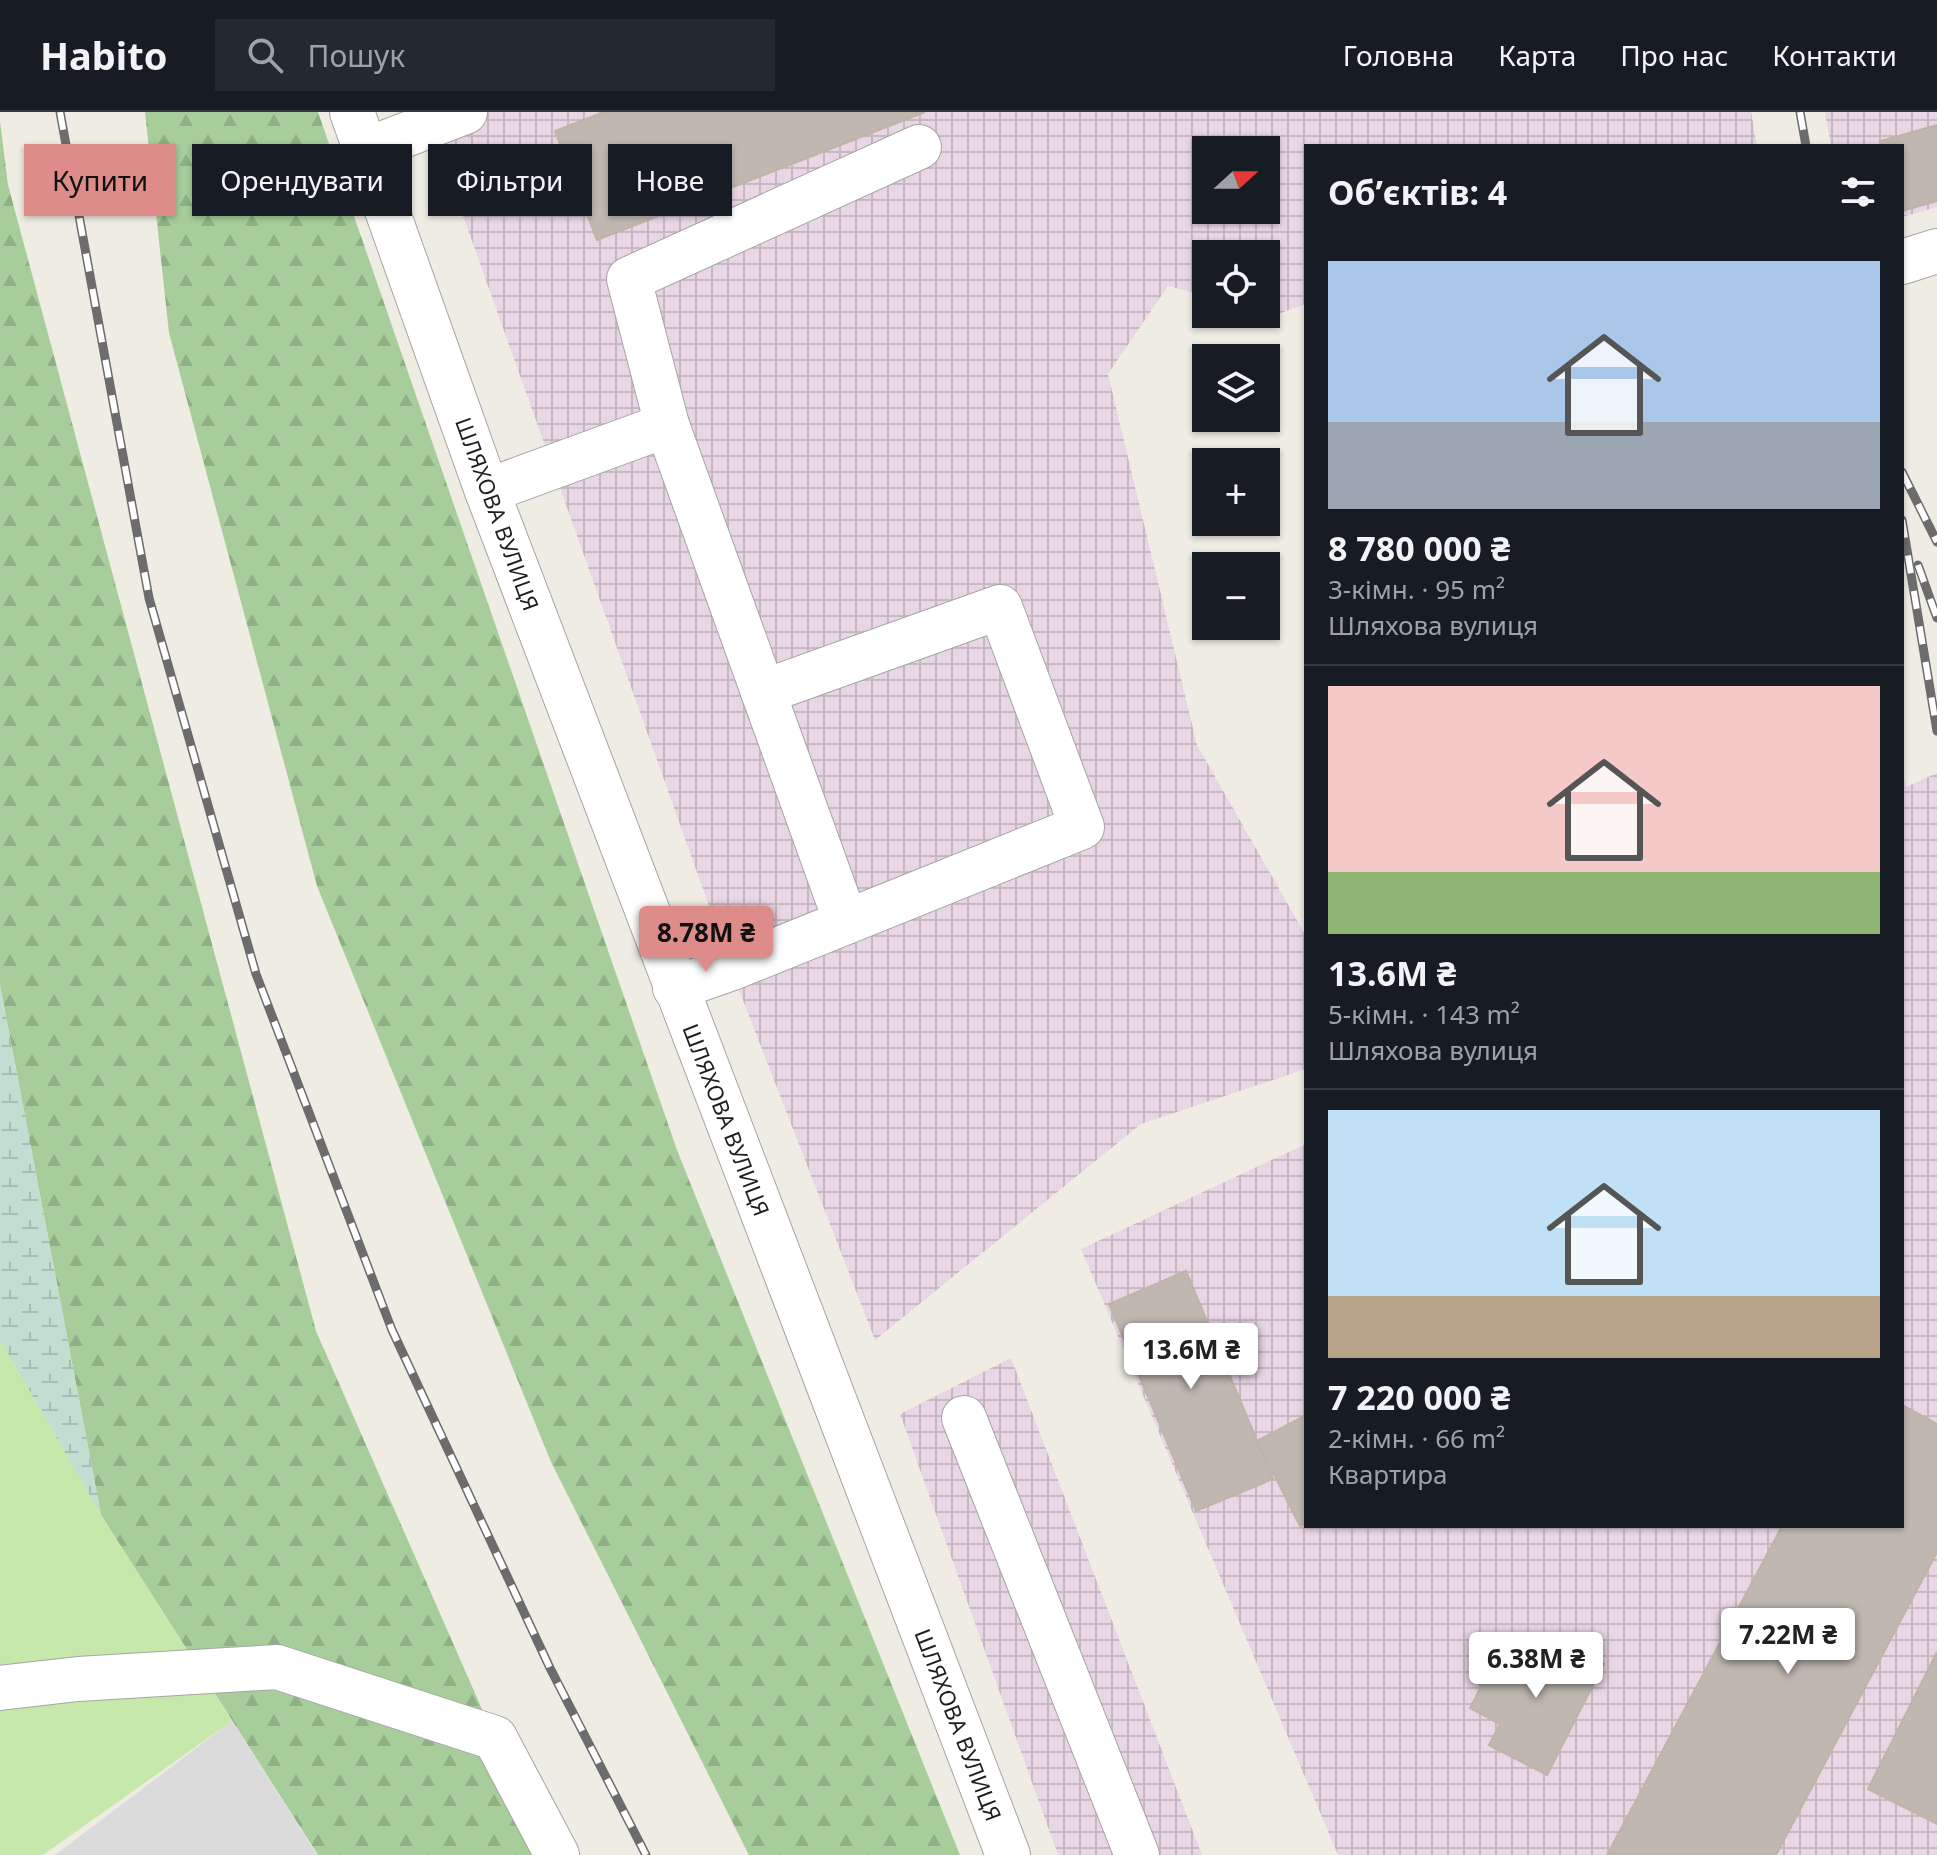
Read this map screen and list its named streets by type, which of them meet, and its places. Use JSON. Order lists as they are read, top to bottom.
{
  "streets": {
    "street": ["ШЛЯХОВА ВУЛИЦЯ"]
  },
  "north": "right",
  "page": {
    "header": "Habito",
    "search": "Пошук",
    "nav": [
      "Головна",
      "Карта",
      "Про нас",
      "Контакти"
    ],
    "map_buttons": ["+", "−"],
    "chip": [
      "Купити",
      "Орендувати",
      "Фільтри",
      "Нове"
    ],
    "heading": "Об’єктів: 4",
    "list": [
      {
        "name": "8 780 000 ₴",
        "note": "3-кімн. · 95 m² · Шляхова вулиця"
      },
      {
        "name": "13.6M ₴",
        "note": "5-кімн. · 143 m² · Шляхова вулиця"
      },
      {
        "name": "7 220 000 ₴",
        "note": "2-кімн. · 66 m² · Квартира"
      }
    ],
    "price": [
      "8.78M ₴",
      "13.6M ₴",
      "7.22M ₴",
      "6.38M ₴"
    ]
  }
}
